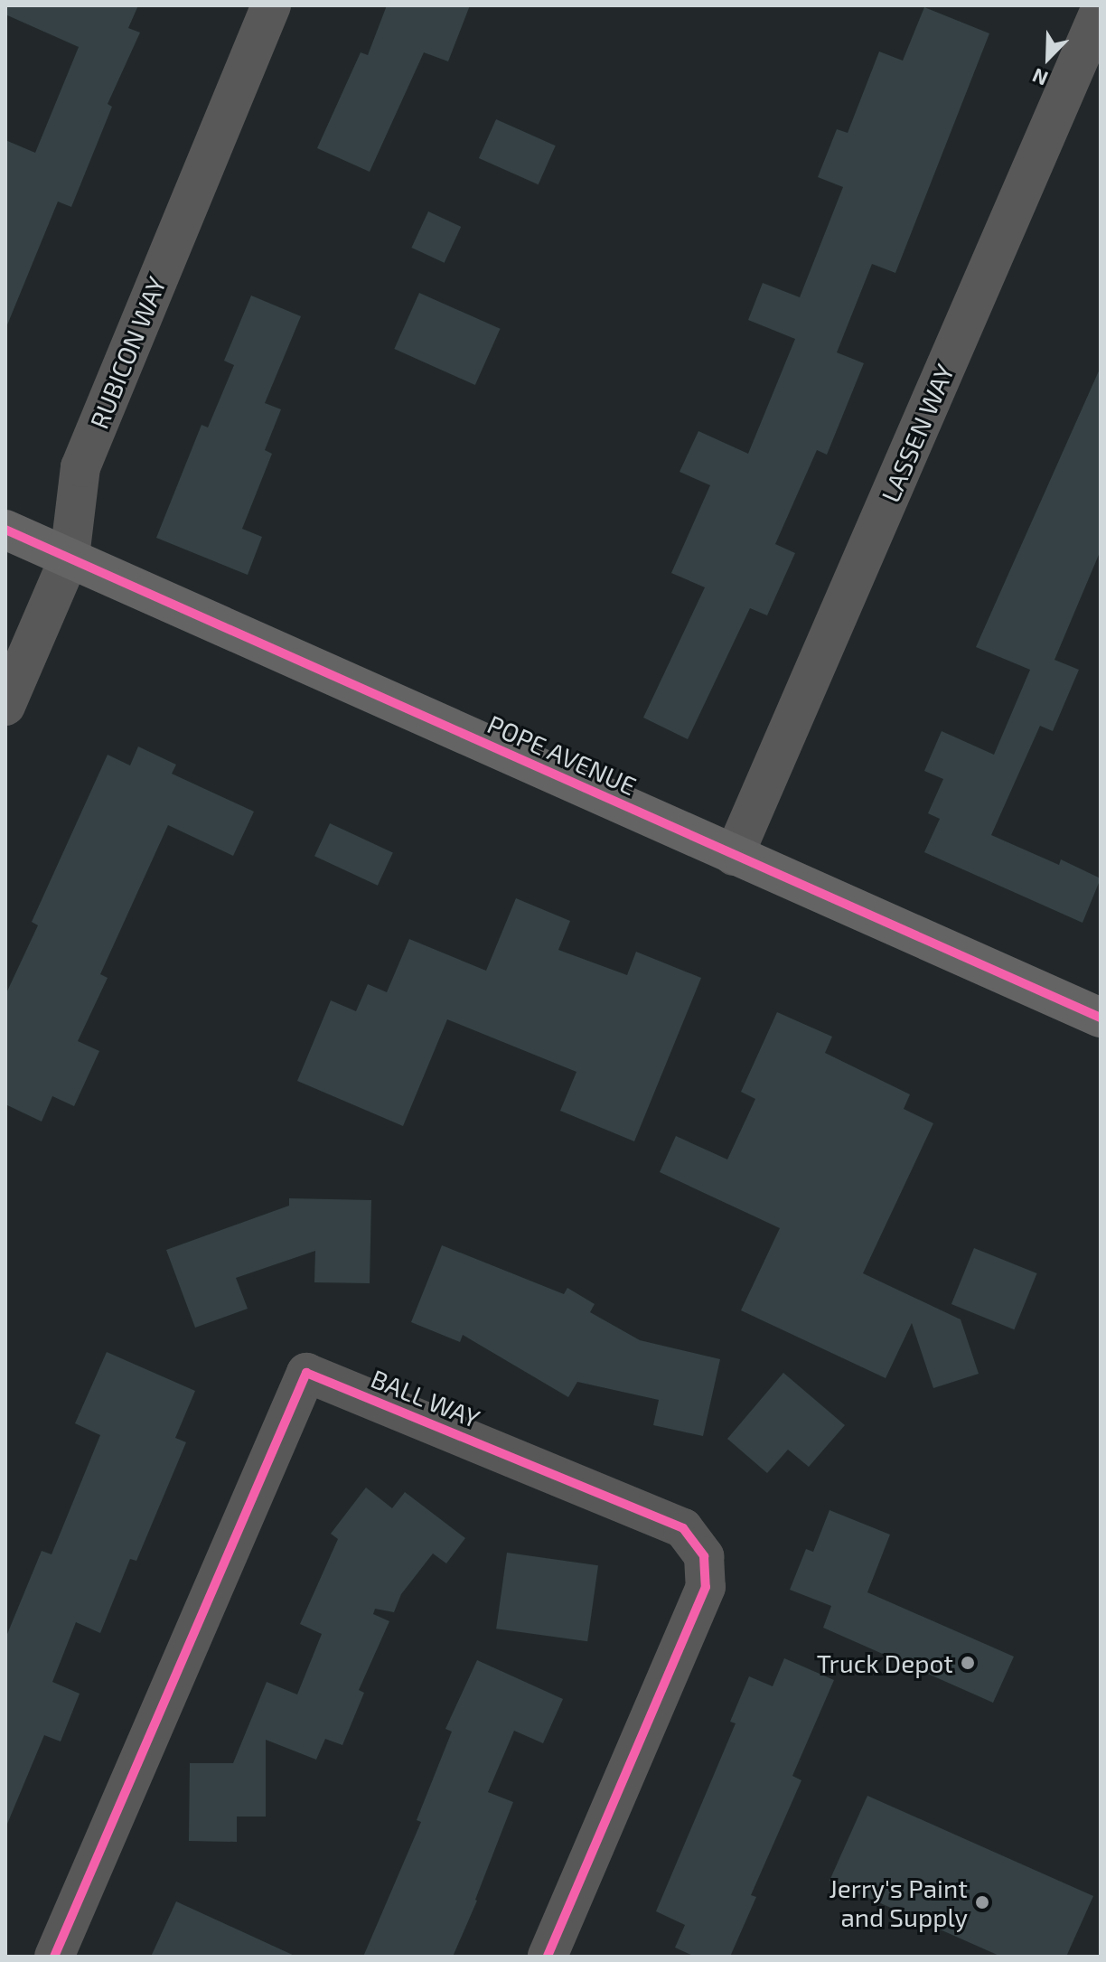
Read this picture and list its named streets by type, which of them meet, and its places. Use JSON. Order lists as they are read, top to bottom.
{
  "streets": {
    "street": [
      "RUBICON WAY",
      "LASSEN WAY",
      "POPE AVENUE",
      "BALL WAY"
    ]
  },
  "crossings": [
    ["RUBICON WAY", "POPE AVENUE"],
    ["LASSEN WAY", "POPE AVENUE"]
  ],
  "places": ["Truck Depot", "Jerry's Paint and Supply"],
  "north": "bottom left"
}
